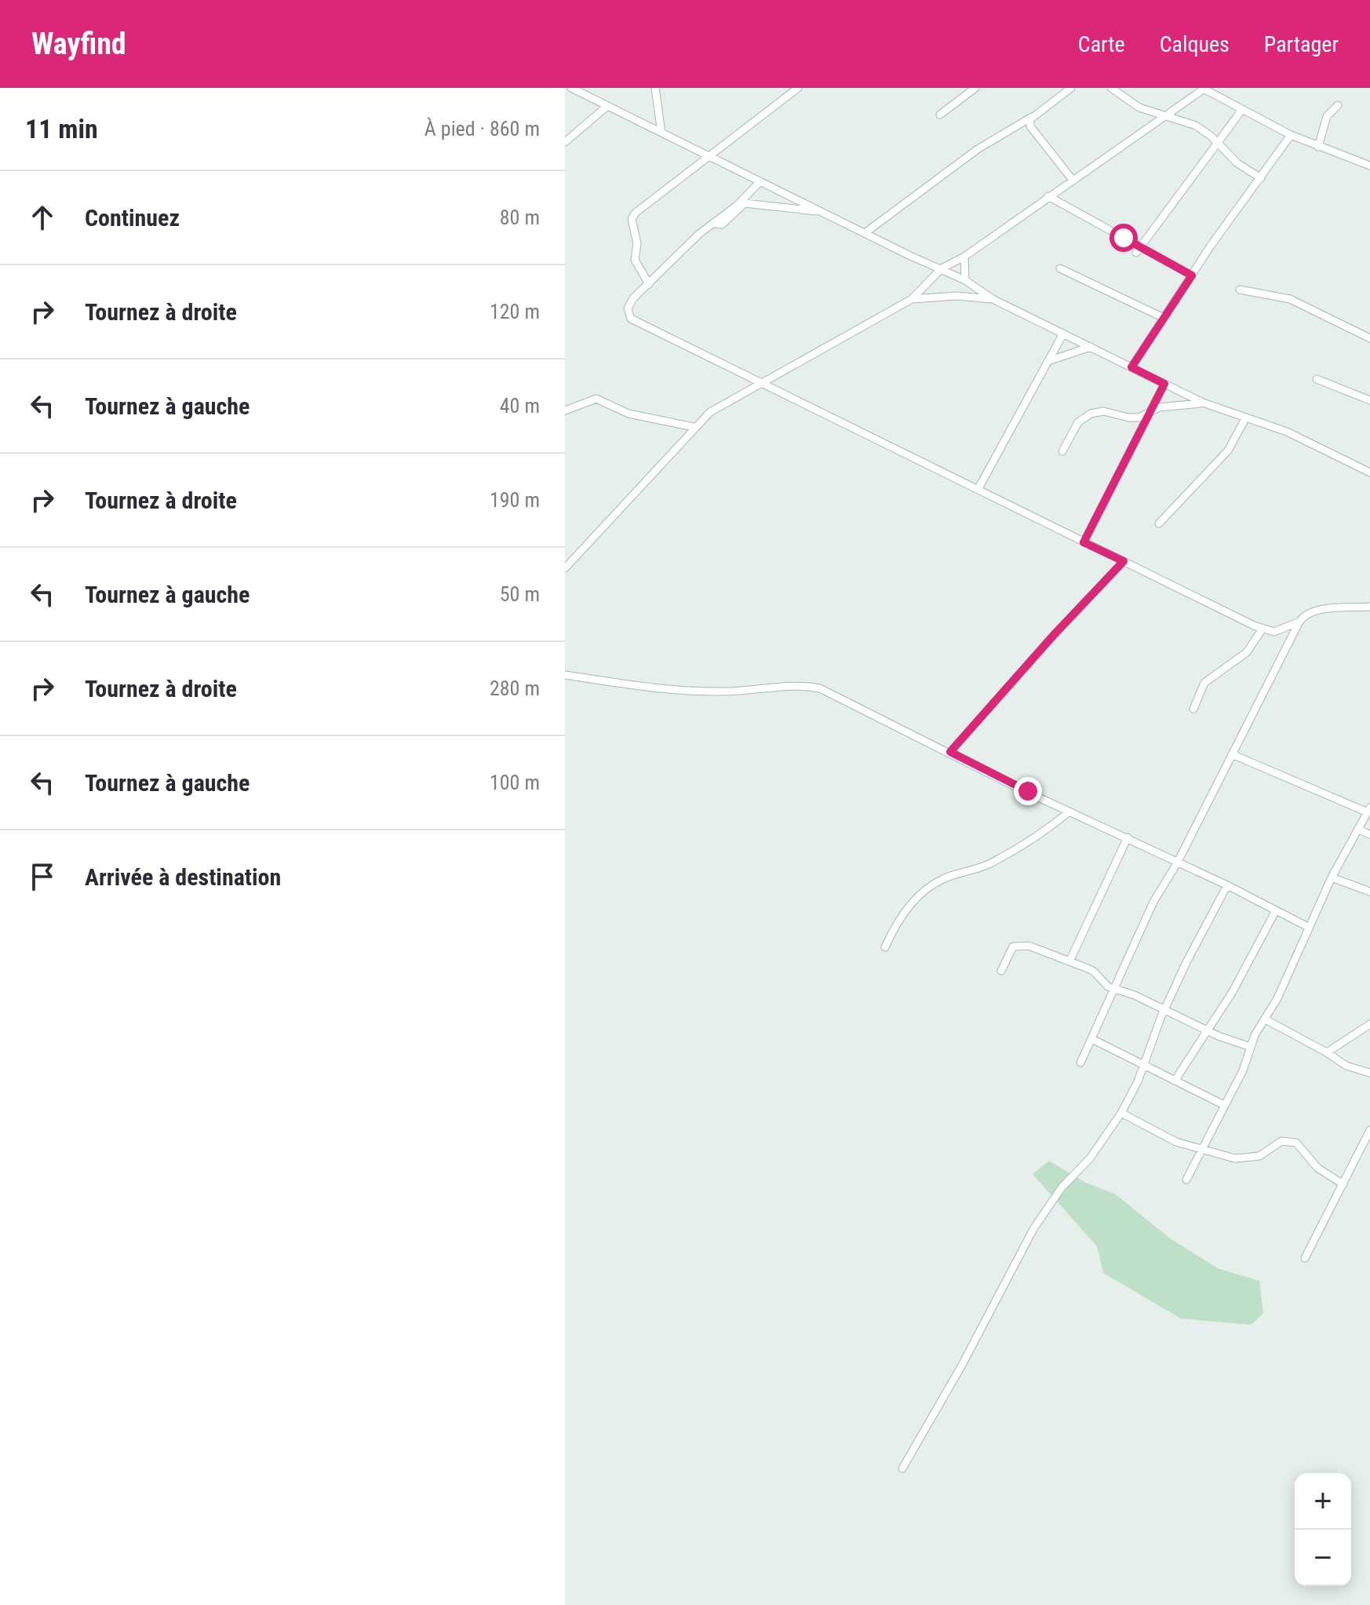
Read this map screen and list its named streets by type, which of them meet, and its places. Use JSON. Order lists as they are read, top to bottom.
{
  "page": {
    "header": "Wayfind",
    "nav": ["Carte", "Calques", "Partager"],
    "heading": ["11 min", "À pied · 860 m"],
    "list": [
      ["Continuez", "80 m"],
      ["Tournez à droite", "120 m"],
      ["Tournez à gauche", "40 m"],
      ["Tournez à droite", "190 m"],
      ["Tournez à gauche", "50 m"],
      ["Tournez à droite", "280 m"],
      ["Tournez à gauche", "100 m"],
      "Arrivée à destination"
    ],
    "map_buttons": ["+", "−"]
  }
}
